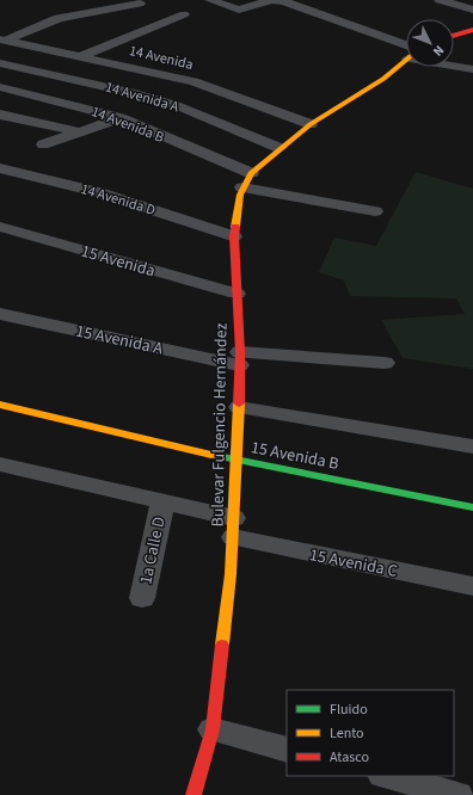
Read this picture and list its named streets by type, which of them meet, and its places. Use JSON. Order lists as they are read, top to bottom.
{
  "streets": {
    "street": [
      "14 Avenida",
      "14 Avenida A",
      "14 Avenida B",
      "14 Avenida D",
      "15 Avenida",
      "15 Avenida A",
      "Bulevar Fulgencio Hernández",
      "15 Avenida B",
      "1a Calle D",
      "15 Avenida C"
    ]
  },
  "crossings": [
    ["14 Avenida B", "Bulevar Fulgencio Hernández"],
    ["14 Avenida D", "Bulevar Fulgencio Hernández"],
    ["15 Avenida", "Bulevar Fulgencio Hernández"],
    ["15 Avenida A", "Bulevar Fulgencio Hernández"],
    ["Bulevar Fulgencio Hernández", "15 Avenida B"],
    ["Bulevar Fulgencio Hernández", "15 Avenida C"],
    ["1a Calle D", "15 Avenida C"]
  ],
  "legend": ["Fluido", "Lento", "Atasco"],
  "north": "bottom right"
}
